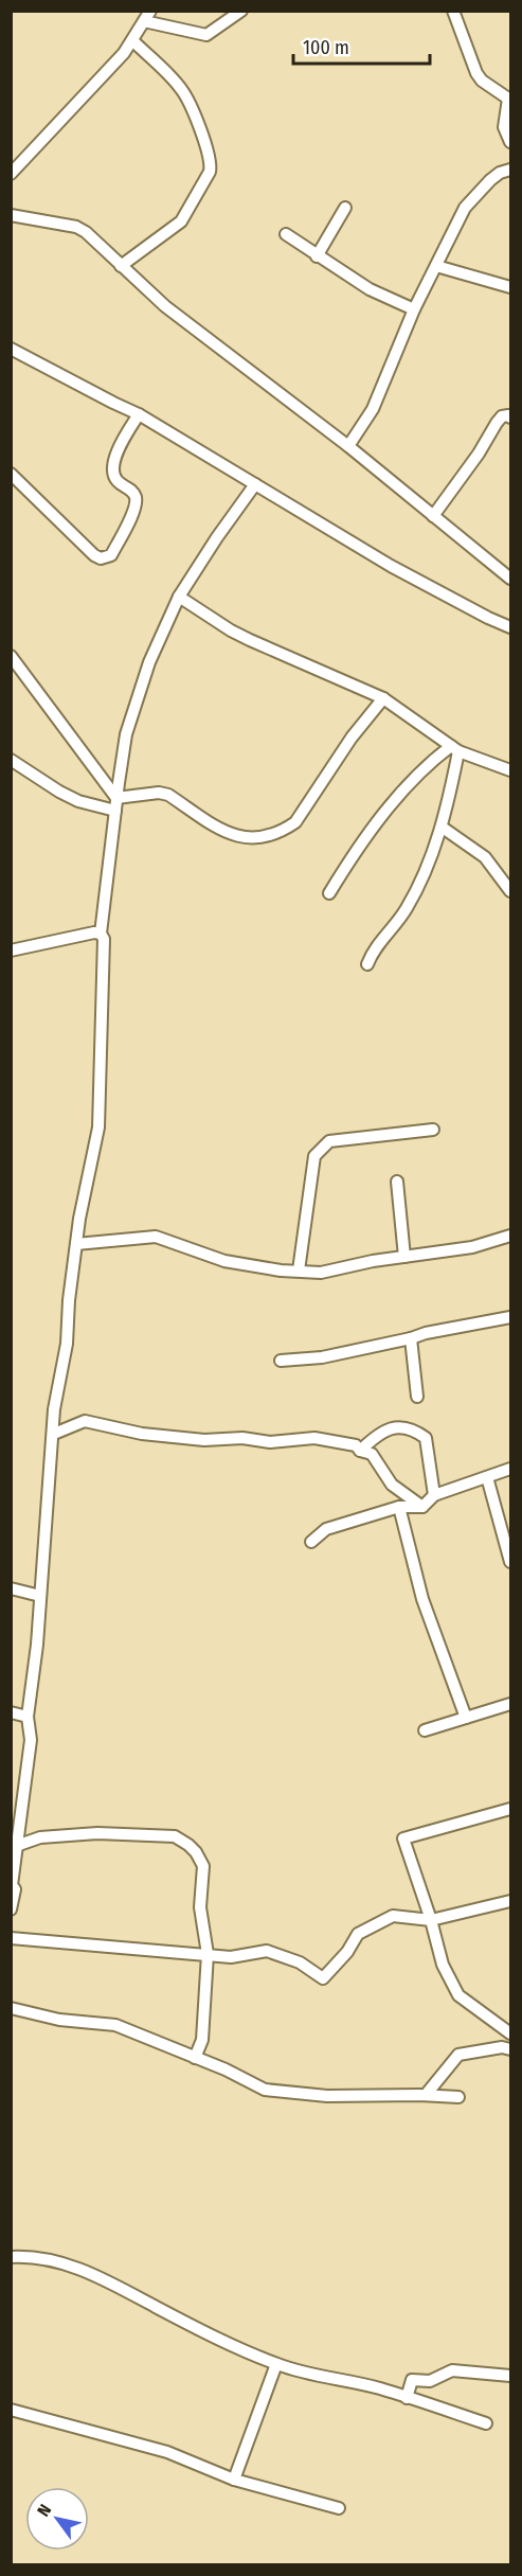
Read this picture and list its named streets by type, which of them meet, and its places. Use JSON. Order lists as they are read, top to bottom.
{
  "scale_bar": "100 m",
  "north": "top left"
}
